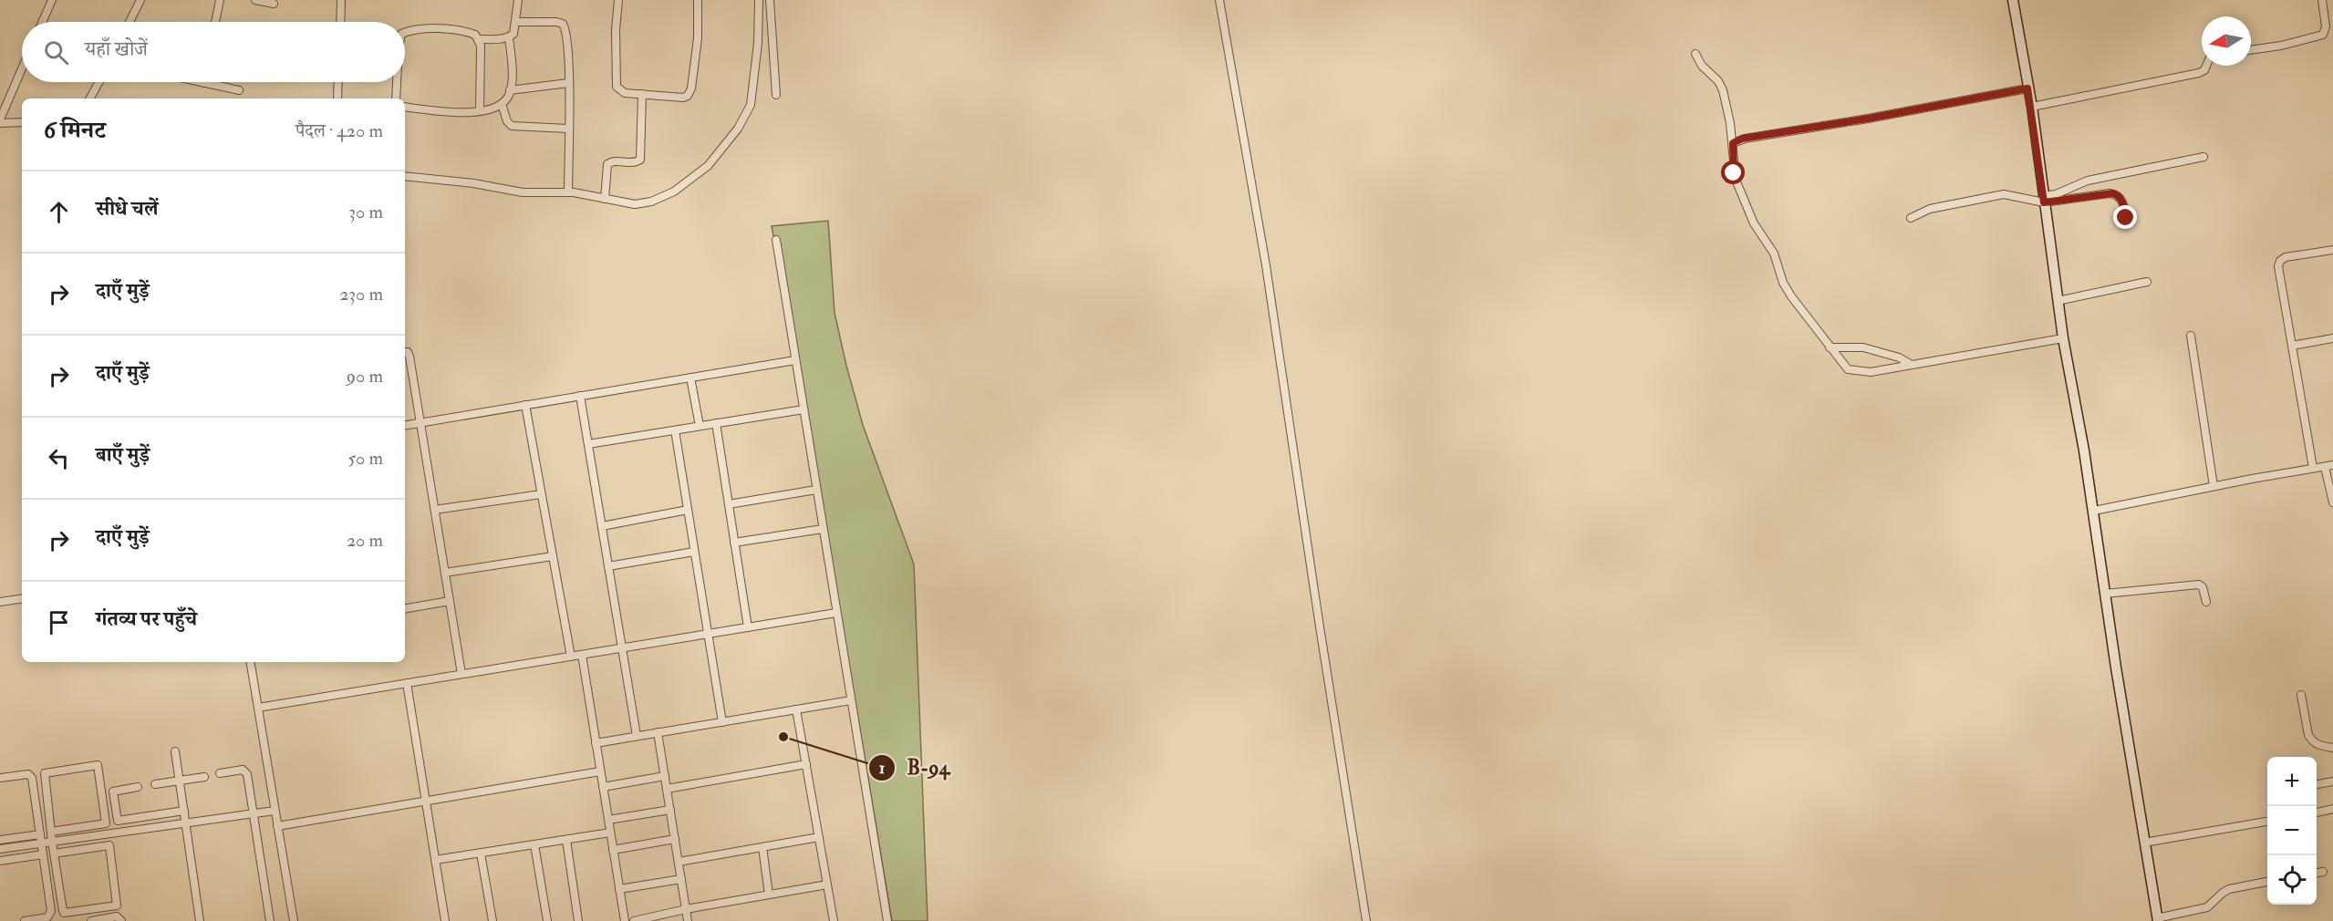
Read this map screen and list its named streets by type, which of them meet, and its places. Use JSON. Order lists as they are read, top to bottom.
{
  "places": ["B-94"],
  "north": "left",
  "page": {
    "search": "यहाँ खोजें",
    "heading": ["6 मिनट", "पैदल · 420 m"],
    "list": [
      ["सीधे चलें", "30 m"],
      ["दाएँ मुड़ें", "230 m"],
      ["दाएँ मुड़ें", "90 m"],
      ["बाएँ मुड़ें", "50 m"],
      ["दाएँ मुड़ें", "20 m"],
      "गंतव्य पर पहुँचे"
    ],
    "map_buttons": ["+", "−"]
  }
}
